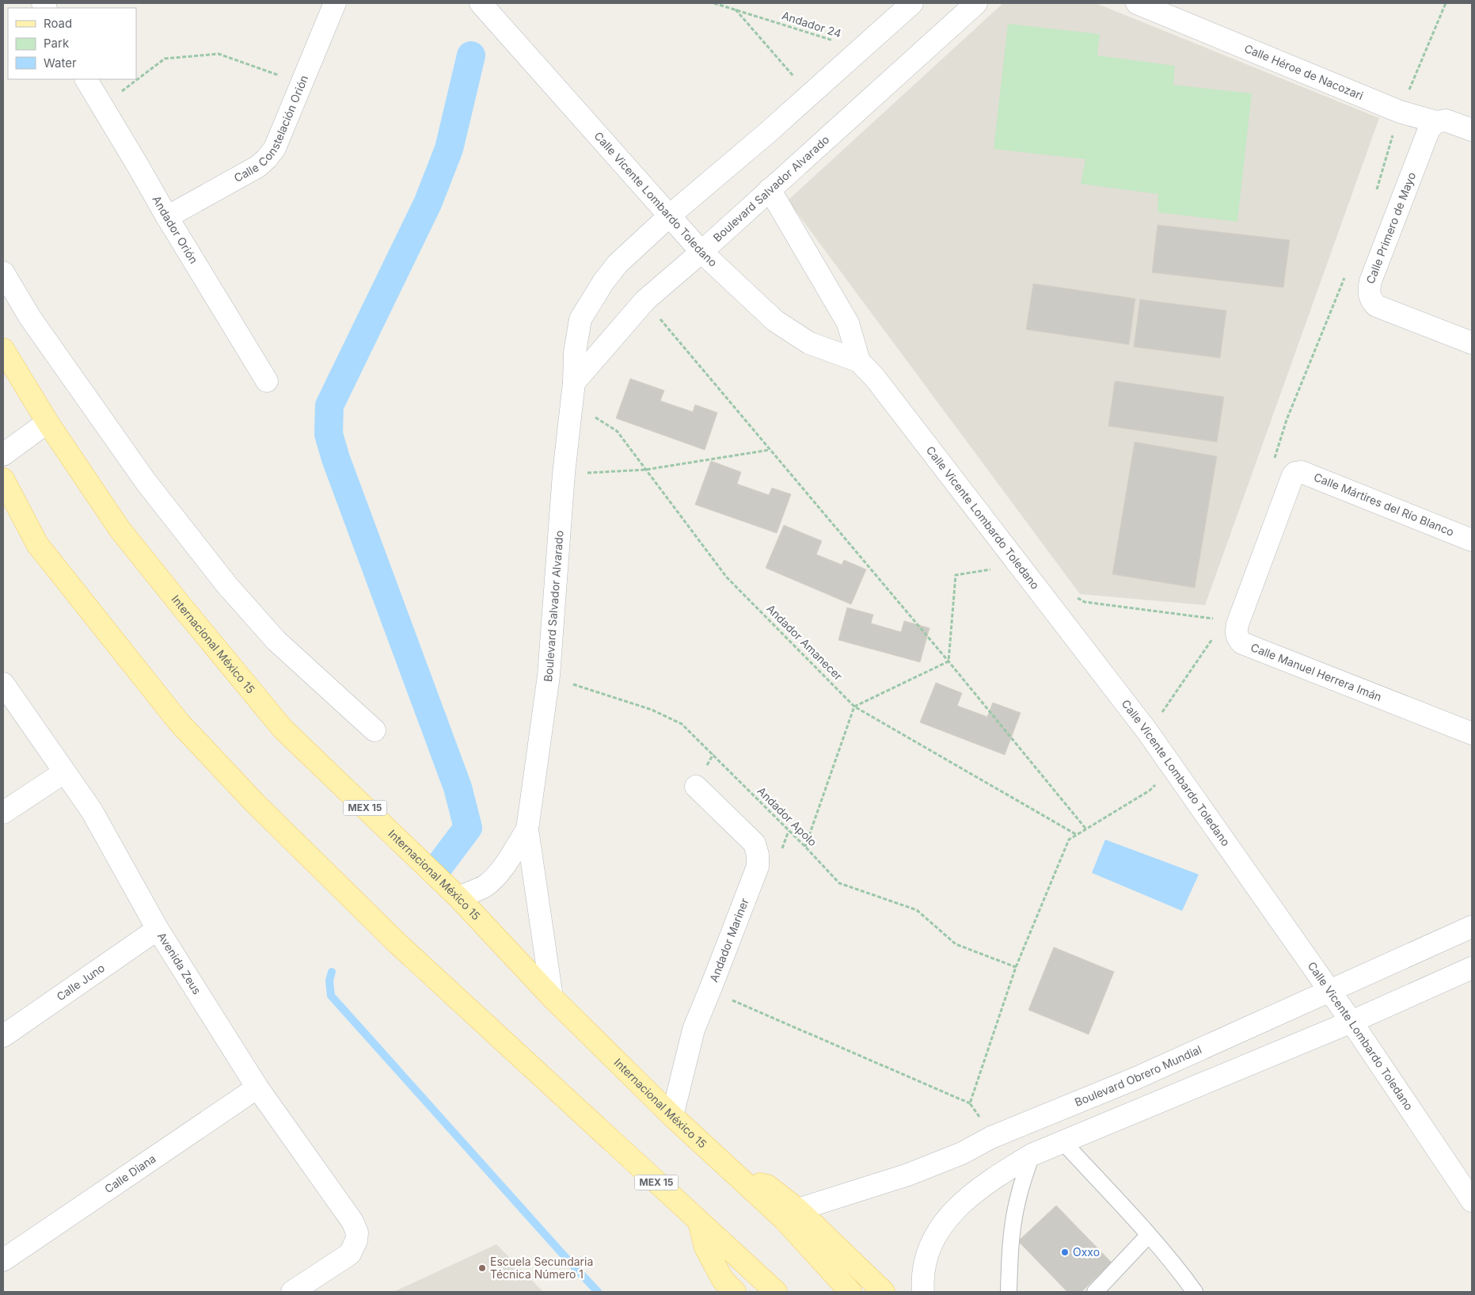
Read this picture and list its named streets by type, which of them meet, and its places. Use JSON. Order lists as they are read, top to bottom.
{
  "streets": {
    "main road": ["Internacional México 15", "MEX 15"],
    "street": [
      "Calle Héroe de Nacozari",
      "Calle Constelación Orión",
      "Boulevard Salvador Alvarado",
      "Calle Vicente Lombardo Toledano",
      "Calle Primero de Mayo",
      "Andador Orión",
      "Calle Mártires del Río Blanco",
      "Calle Manuel Herrera Imán",
      "Andador Mariner",
      "Avenida Zeus",
      "Calle Juno",
      "Boulevard Obrero Mundial",
      "Calle Diana"
    ],
    "path": ["Andador 24", "Andador Amanecer", "Andador Apolo"]
  },
  "crossings": [
    ["Andador 24", "Boulevard Salvador Alvarado"],
    ["Calle Héroe de Nacozari", "Calle Primero de Mayo"],
    ["Calle Constelación Orión", "Andador Orión"],
    ["Boulevard Salvador Alvarado", "Calle Vicente Lombardo Toledano"],
    ["Boulevard Salvador Alvarado", "Andador Amanecer"],
    ["Boulevard Salvador Alvarado", "Internacional México 15"],
    ["Boulevard Salvador Alvarado", "Andador Apolo"],
    ["Calle Vicente Lombardo Toledano", "Boulevard Obrero Mundial"],
    ["Calle Mártires del Río Blanco", "Calle Manuel Herrera Imán"],
    ["Internacional México 15", "Andador Mariner"],
    ["Avenida Zeus", "Calle Juno"],
    ["Avenida Zeus", "Calle Diana"]
  ],
  "places": ["Oxxo", "Escuela Secundaria Técnica Número 1"],
  "legend": ["Road", "Park", "Water"]
}
